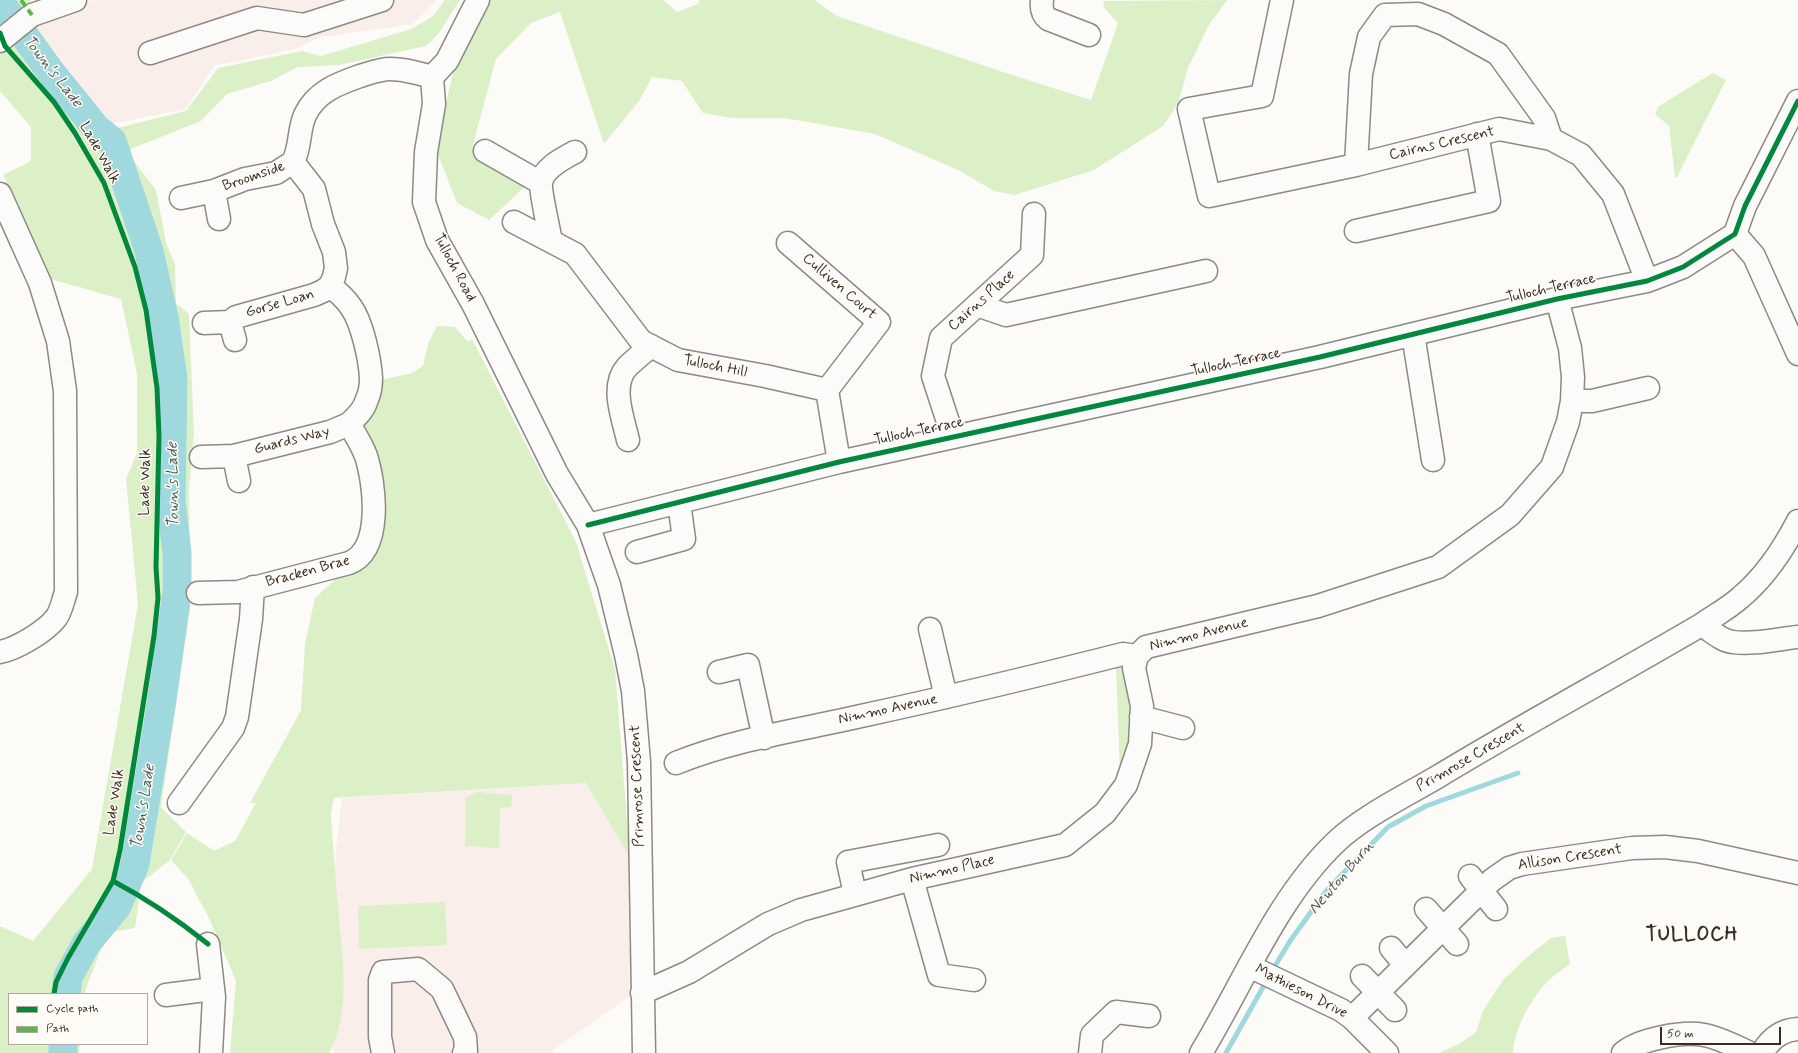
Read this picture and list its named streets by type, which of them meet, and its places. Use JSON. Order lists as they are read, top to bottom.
{
  "streets": {
    "street": [
      "Cairns Crescent",
      "Broomside",
      "Tulloch Road",
      "Culliven Court",
      "Tulloch Terrace",
      "Cairns Place",
      "Gorse Loan",
      "Tulloch Hill",
      "Guards Way",
      "Bracken Brae",
      "Nimmo Avenue",
      "Primrose Crescent",
      "Allison Crescent",
      "Nimmo Place",
      "Mathieson Drive"
    ],
    "cycle path": ["Lade Walk"]
  },
  "crossings": [
    ["Cairns Crescent", "Tulloch Terrace"],
    ["Tulloch Road", "Tulloch Terrace"],
    ["Tulloch Road", "Primrose Crescent"],
    ["Culliven Court", "Tulloch Hill"],
    ["Tulloch Terrace", "Cairns Place"],
    ["Tulloch Terrace", "Nimmo Avenue"],
    ["Tulloch Terrace", "Primrose Crescent"],
    ["Guards Way", "Bracken Brae"],
    ["Nimmo Avenue", "Nimmo Place"],
    ["Primrose Crescent", "Nimmo Place"],
    ["Primrose Crescent", "Mathieson Drive"],
    ["Allison Crescent", "Mathieson Drive"]
  ],
  "districts": ["TULLOCH"],
  "water": ["Town's Lade", "Newton Burn"],
  "legend": ["Cycle path", "Path"],
  "scale_bar": "50 m"
}
